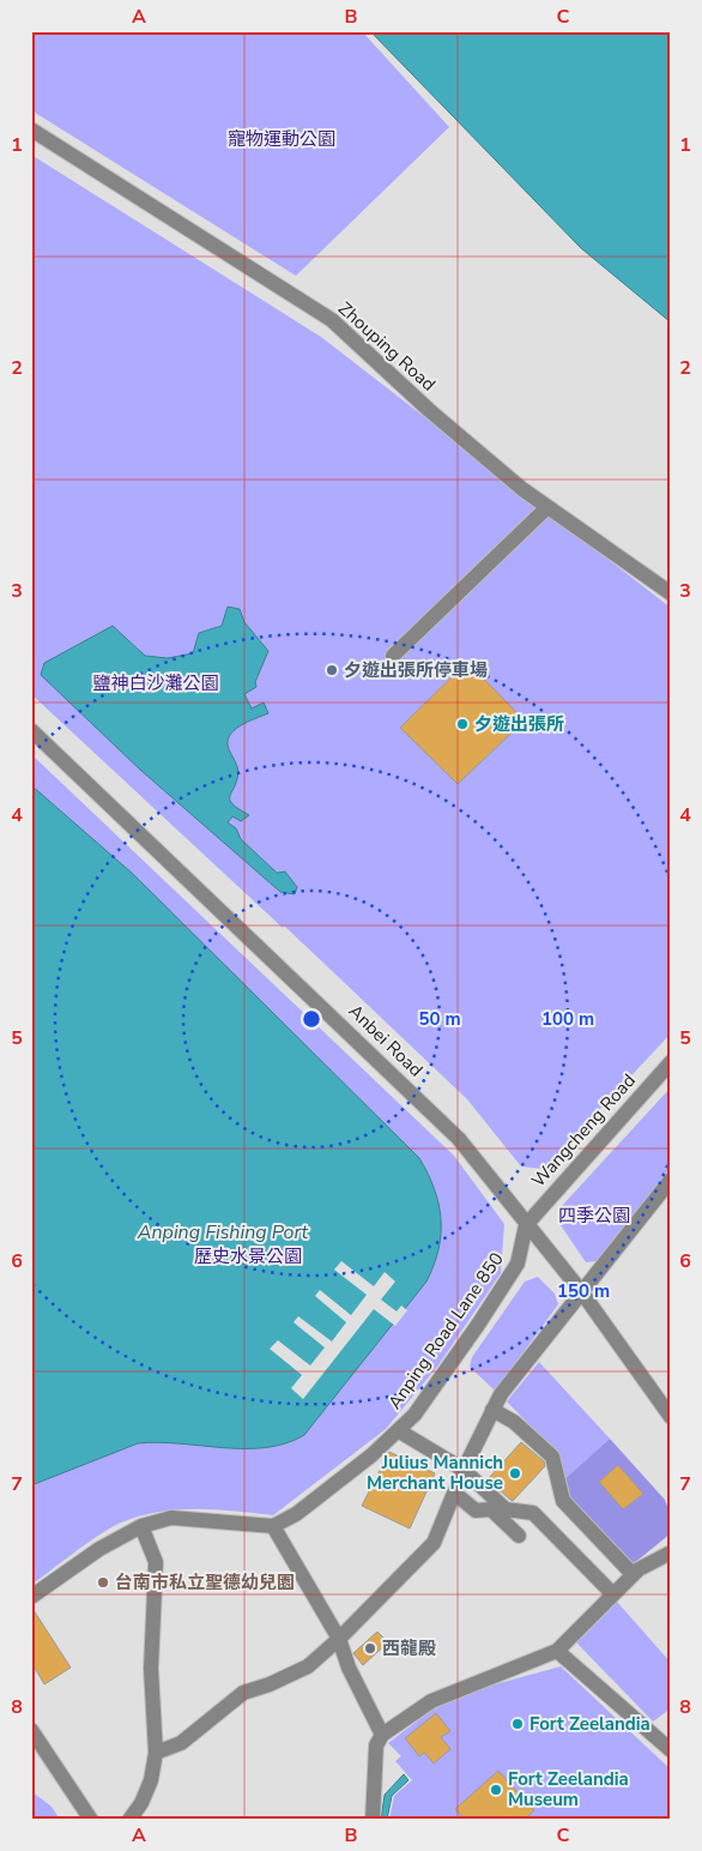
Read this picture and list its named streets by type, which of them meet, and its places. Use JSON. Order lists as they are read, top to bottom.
{
  "streets": {
    "street": [
      "Zhouping Road",
      "Anbei Road",
      "Wangcheng Road",
      "Anping Road Lane 850"
    ]
  },
  "crossings": [
    ["Anbei Road", "Wangcheng Road"],
    ["Anbei Road", "Anping Road Lane 850"],
    ["Wangcheng Road", "Anping Road Lane 850"]
  ],
  "water": ["Anping Fishing Port"],
  "parks": [
    "寵物運動公園",
    "鹽神白沙灘公園",
    "四季公園",
    "歷史水景公園"
  ],
  "places": [
    "夕遊出張所停車場",
    "夕遊出張所",
    "Julius Mannich Merchant House",
    "台南市私立聖德幼兒園",
    "西㡣殿",
    "Fort Zeelandia",
    "Fort Zeelandia Museum"
  ],
  "grid": {
    "columns": ["A", "B", "C"],
    "rows": [
      "1",
      "2",
      "3",
      "4",
      "5",
      "6",
      "7",
      "8"
    ]
  },
  "rings": ["50 m", "100 m", "150 m"]
}
